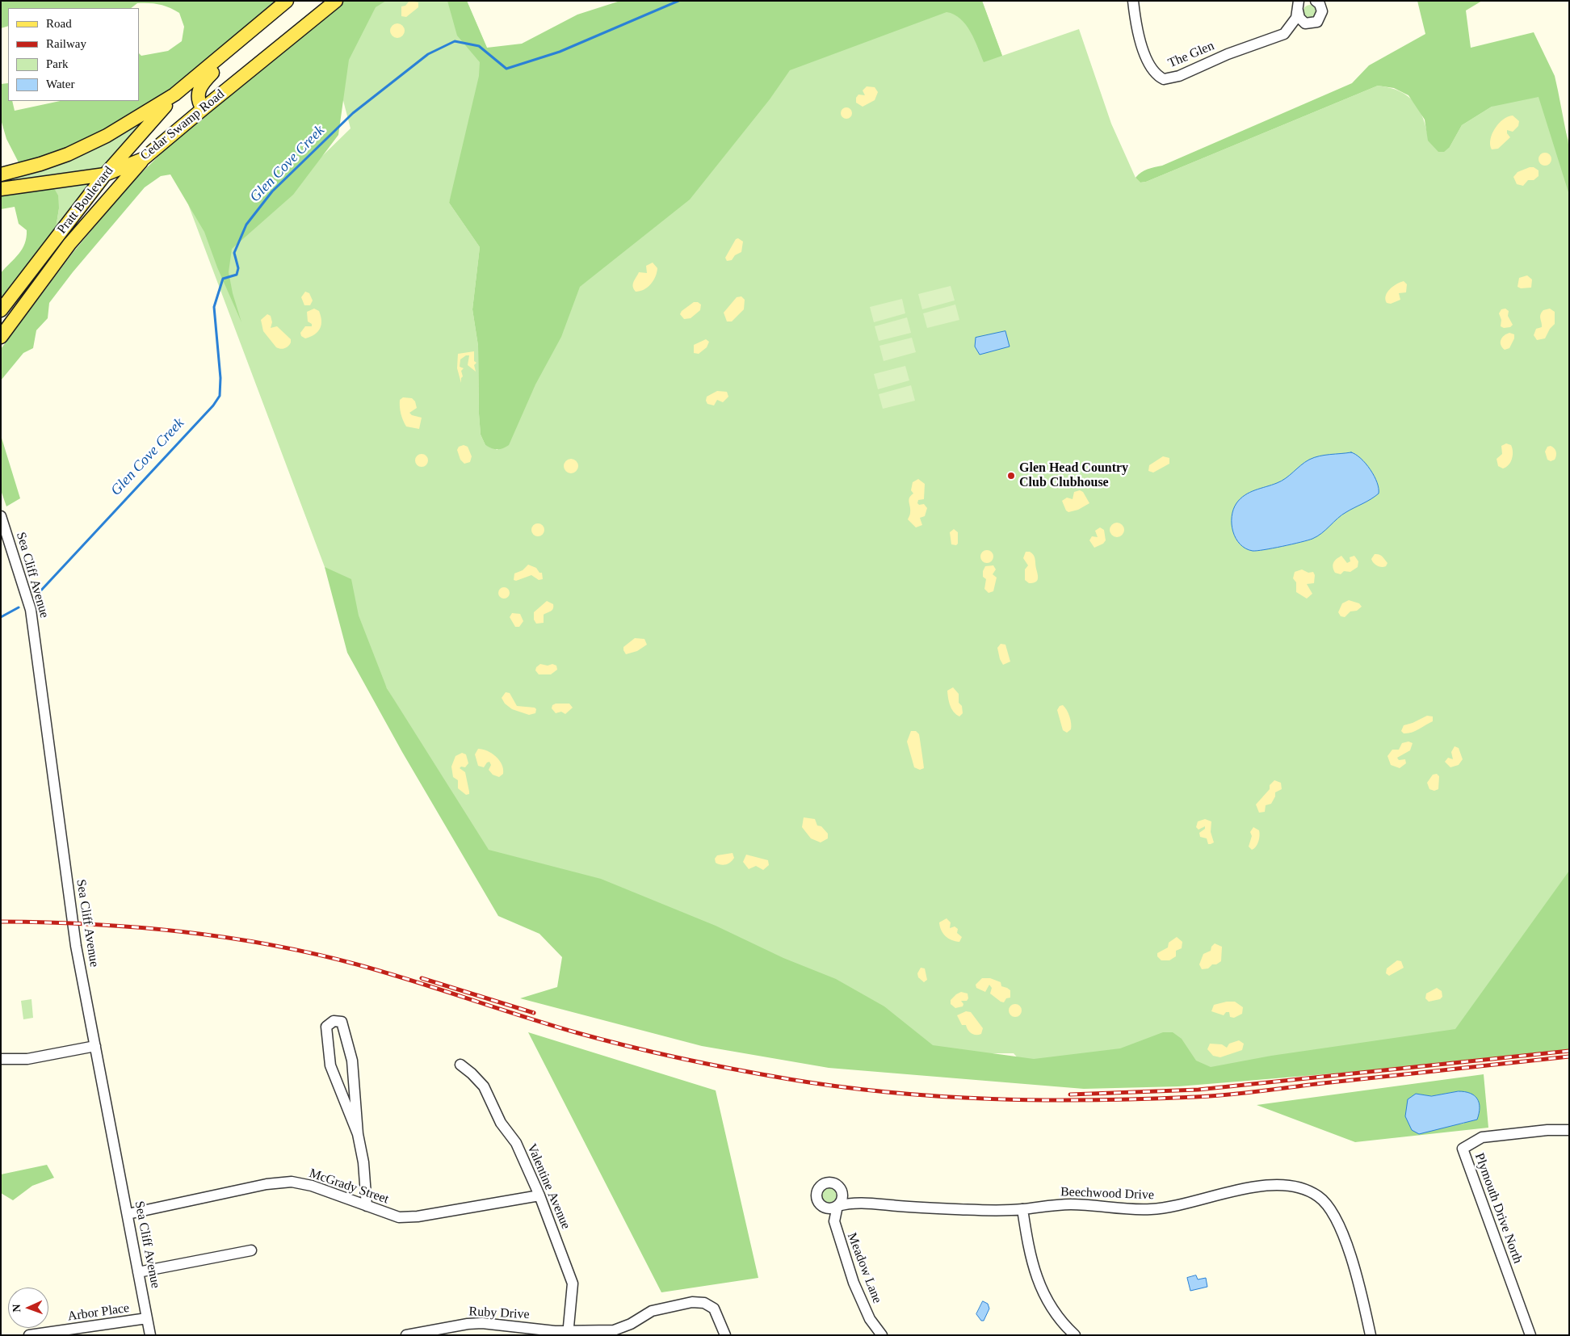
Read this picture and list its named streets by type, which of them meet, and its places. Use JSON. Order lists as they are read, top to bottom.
{
  "streets": {
    "main road": ["Cedar Swamp Road", "Pratt Boulevard"],
    "street": [
      "The Glen",
      "Sea Cliff Avenue",
      "McGrady Street",
      "Valentine Avenue",
      "Beechwood Drive",
      "Plymouth Drive North",
      "Meadow Lane",
      "Arbor Place",
      "Ruby Drive"
    ]
  },
  "crossings": [
    ["Cedar Swamp Road", "Pratt Boulevard"],
    ["Sea Cliff Avenue", "McGrady Street"],
    ["Sea Cliff Avenue", "Arbor Place"],
    ["McGrady Street", "Valentine Avenue"],
    ["Valentine Avenue", "Ruby Drive"],
    ["Beechwood Drive", "Meadow Lane"]
  ],
  "water": ["Glen Cove Creek"],
  "places": ["Glen Head Country Club Clubhouse"],
  "legend": [
    "Road",
    "Railway",
    "Park",
    "Water"
  ],
  "north": "left"
}
